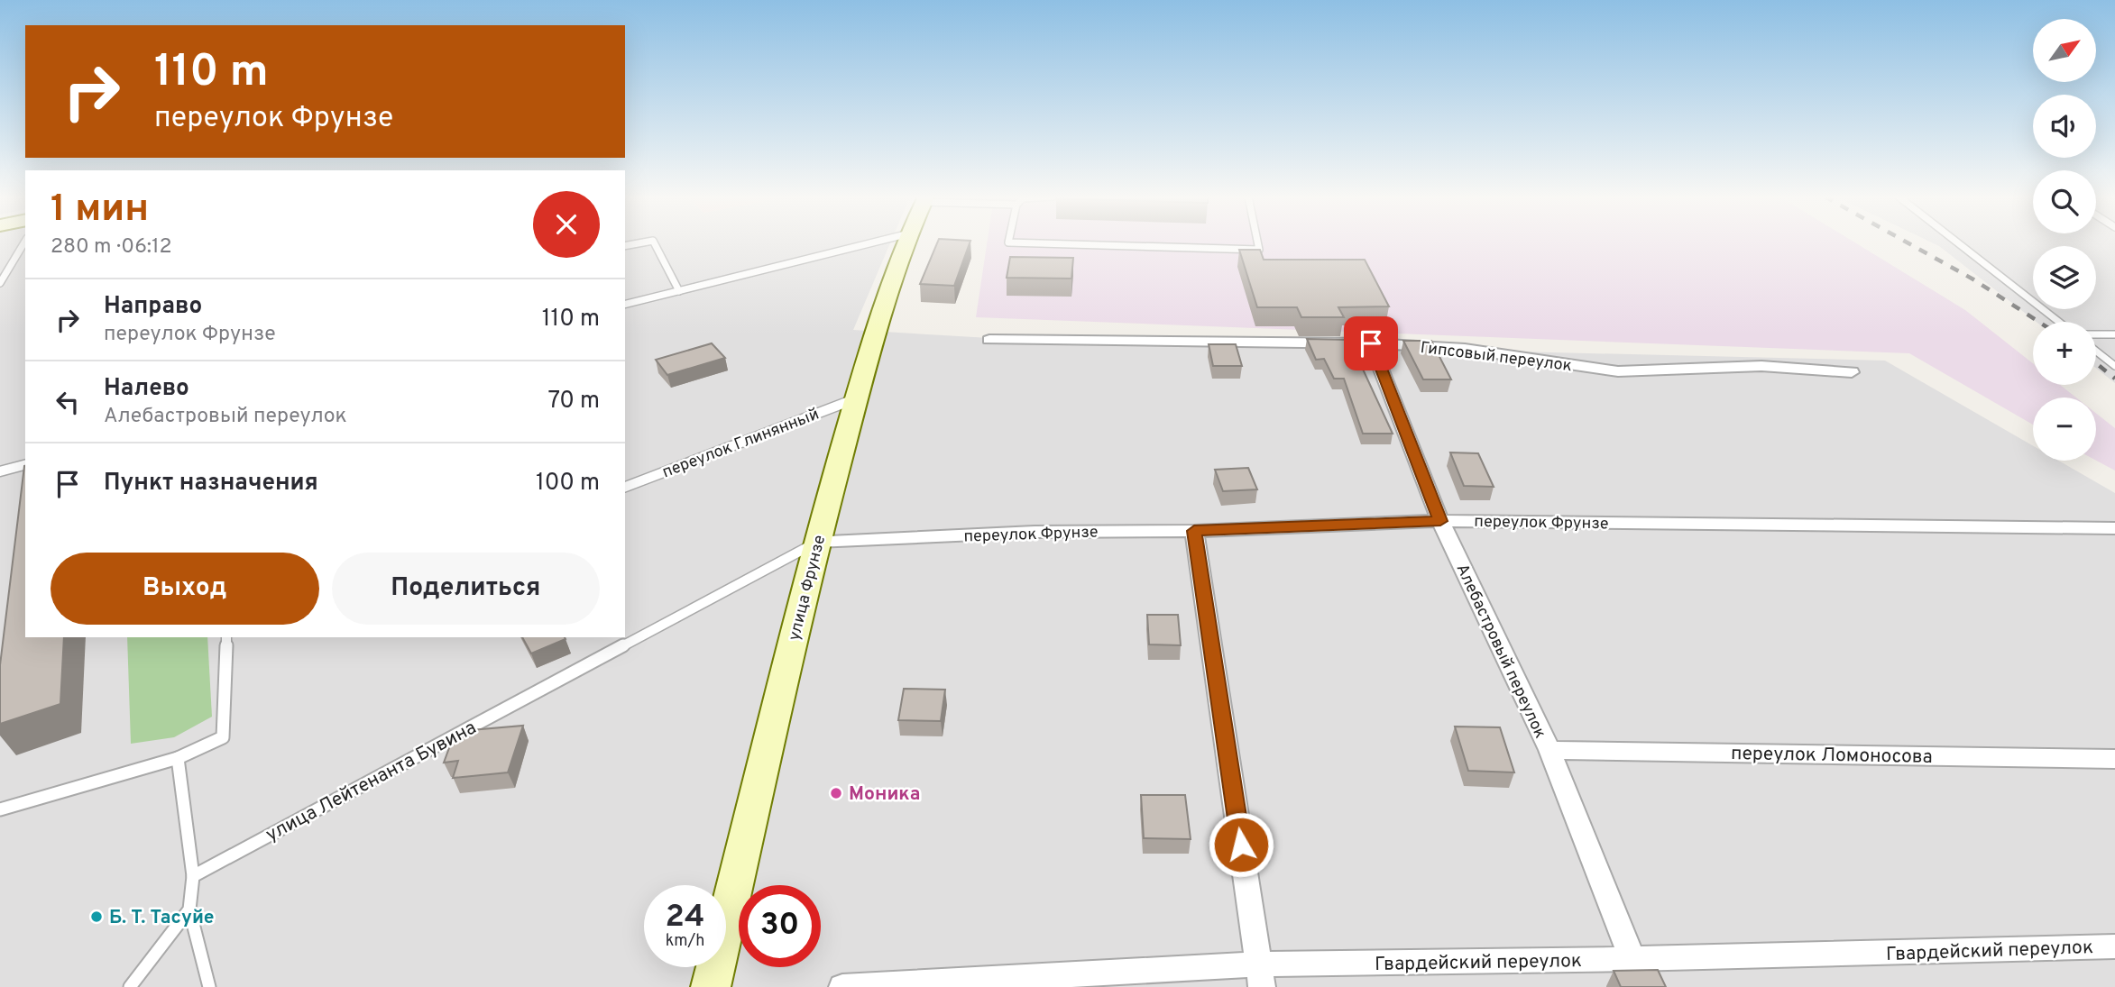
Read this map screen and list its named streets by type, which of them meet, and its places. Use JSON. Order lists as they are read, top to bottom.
{
  "streets": {
    "main road": ["улица Фрунзе"],
    "street": [
      "Гипсовый переулок",
      "переулок Фрунзе",
      "Алебастровый переулок",
      "переулок Ломоносова",
      "Гвардейский переулок"
    ],
    "lane": ["переулок Глинянный", "улица Лейтенанта Бувина"]
  },
  "crossings": [
    ["Гипсовый переулок", "Алебастровый переулок"],
    ["переулок Глинянный", "улица Фрунзе"],
    ["переулок Фрунзе", "улица Фрунзе"],
    ["переулок Фрунзе", "Алебастровый переулок"],
    ["переулок Фрунзе", "улица Лейтенанта Бувина"],
    ["улица Фрунзе", "улица Лейтенанта Бувина"],
    ["Алебастровый переулок", "переулок Ломоносова"],
    ["Алебастровый переулок", "Гвардейский переулок"]
  ],
  "places": ["Моника", "Б. Т. Тасуйе"],
  "north": "top right",
  "page": {
    "map_buttons": ["+", "−"],
    "turn": ["110 m", "переулок Фрунзе"],
    "heading": ["1 мин", "280 m · 06:12"],
    "list": [
      {
        "name": "Направо",
        "note": "переулок Фрунзе",
        "value": "110 m"
      },
      {
        "name": "Налево",
        "note": "Алебастровый переулок",
        "value": "70 m"
      },
      {
        "name": "Пункт назначения",
        "value": "100 m"
      }
    ],
    "buttons": ["Выход", "Поделиться"],
    "speed": "24 km/h",
    "limit": "30"
  }
}
